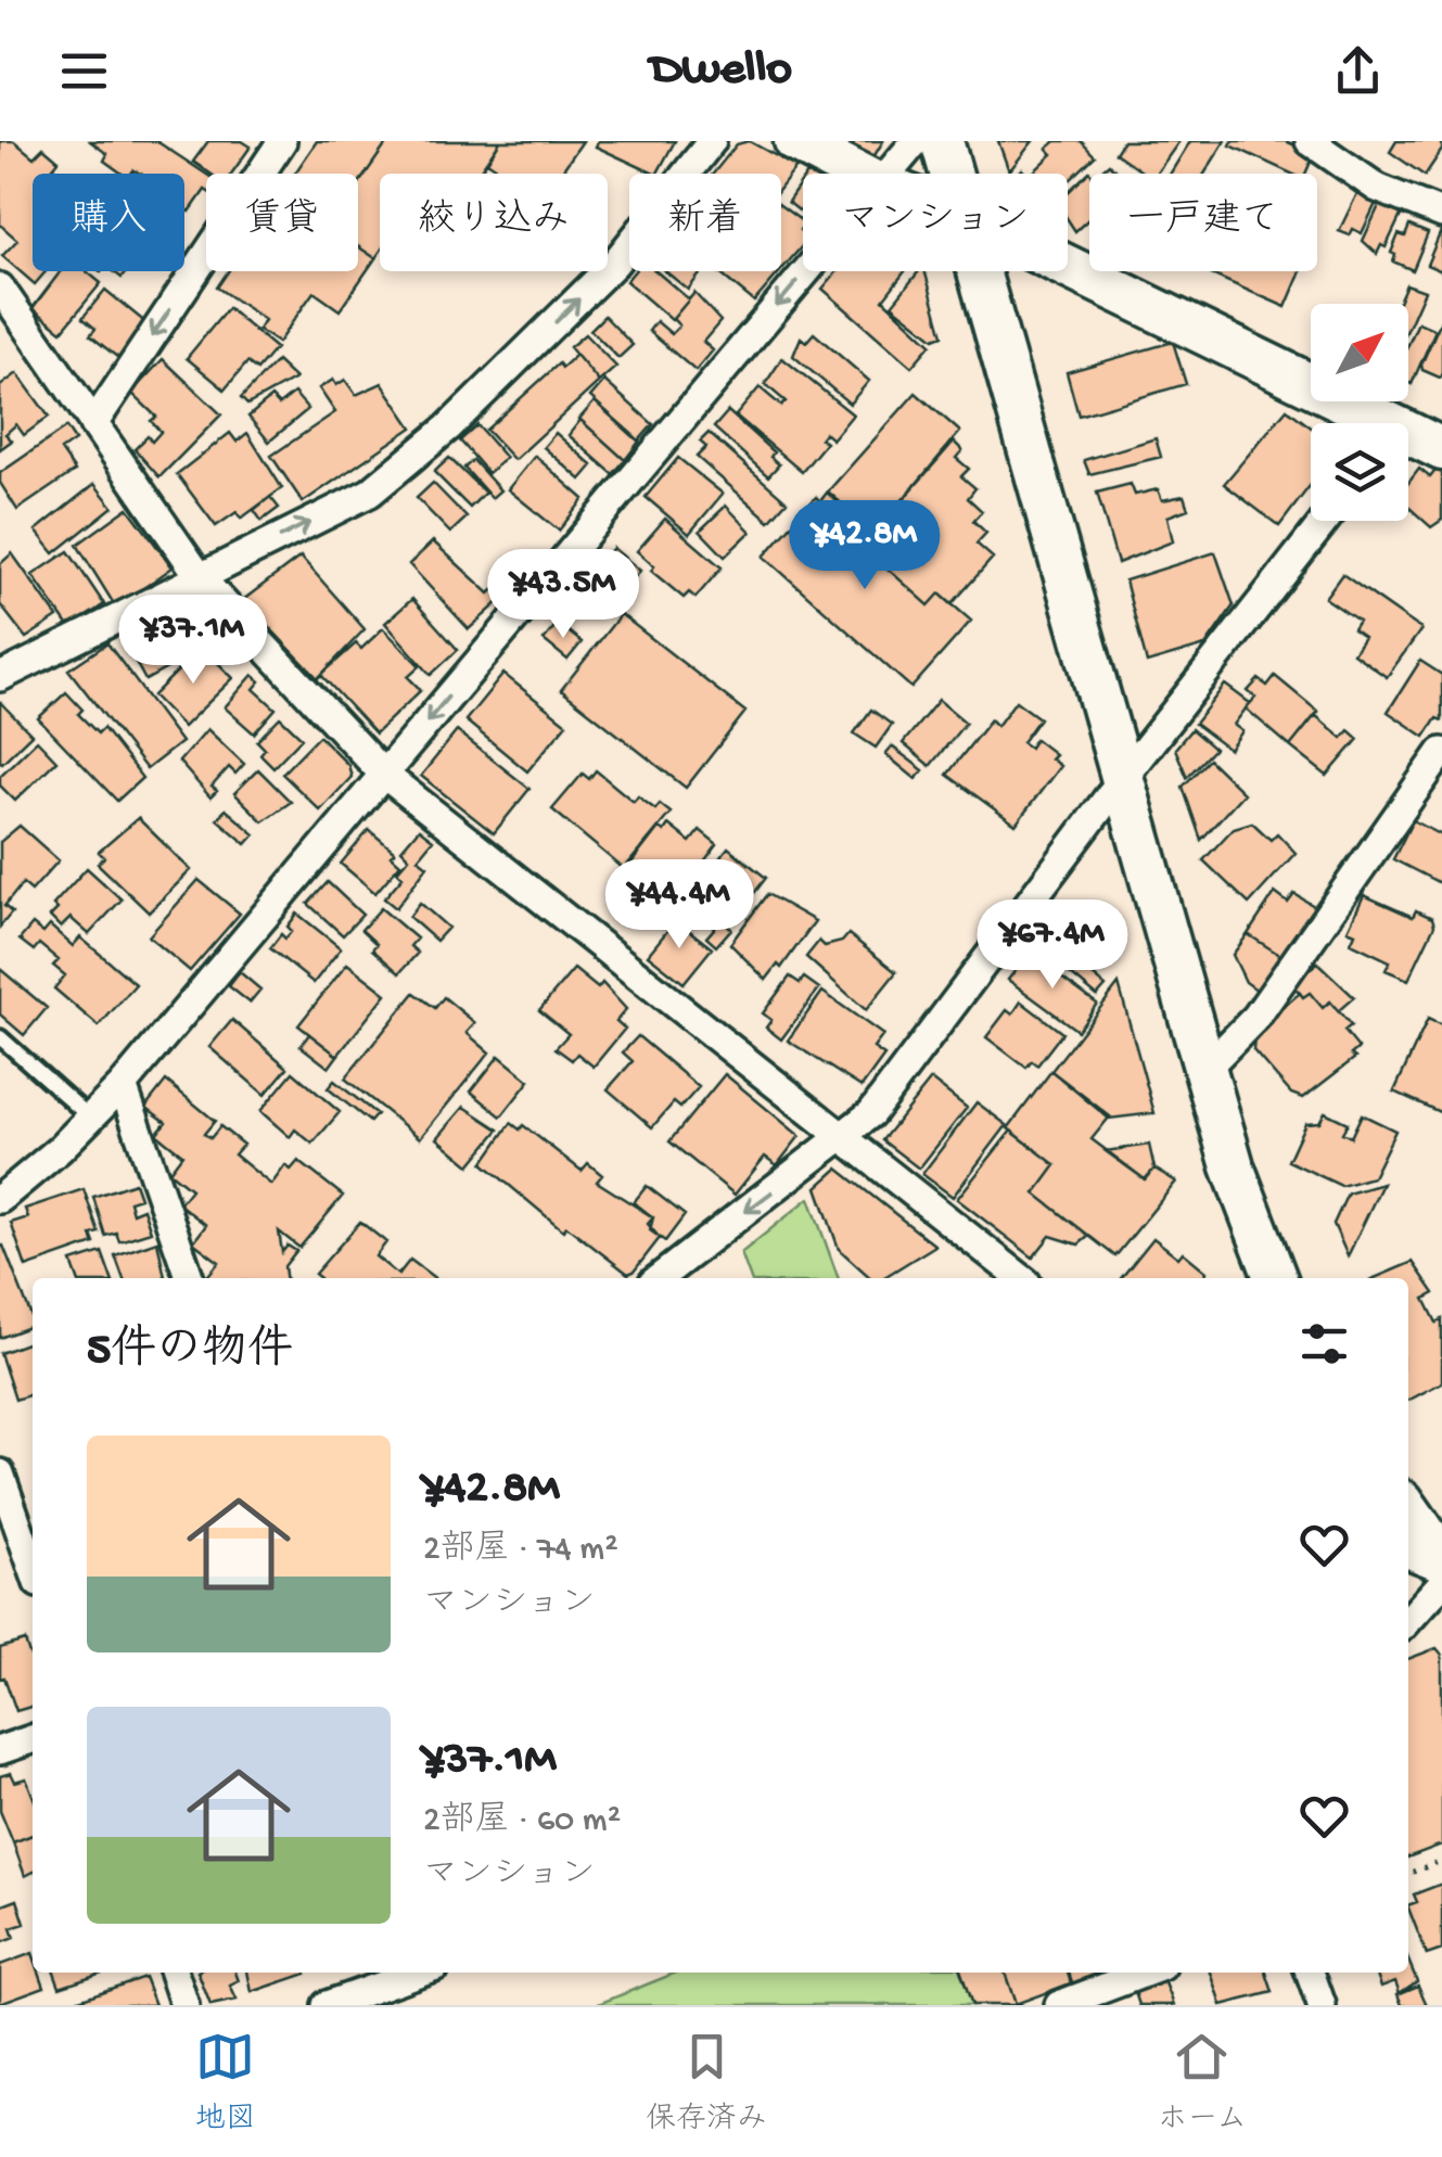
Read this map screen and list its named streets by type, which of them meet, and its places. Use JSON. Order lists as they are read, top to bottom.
{
  "north": "top right",
  "page": {
    "header": "Dwello",
    "chip": [
      "購入",
      "賃貸",
      "絞り込み",
      "新着",
      "マンション",
      "一戸建て"
    ],
    "price": [
      "¥42.8M",
      "¥43.5M",
      "¥37.1M",
      "¥44.4M",
      "¥67.4M"
    ],
    "heading": "5件の物件",
    "list": [
      {
        "name": "¥42.8M",
        "note": "2部屋 · 74 m² · マンション"
      },
      {
        "name": "¥37.1M",
        "note": "2部屋 · 60 m² · マンション"
      }
    ],
    "tabs": ["地図", "保存済み", "ホーム"]
  }
}
